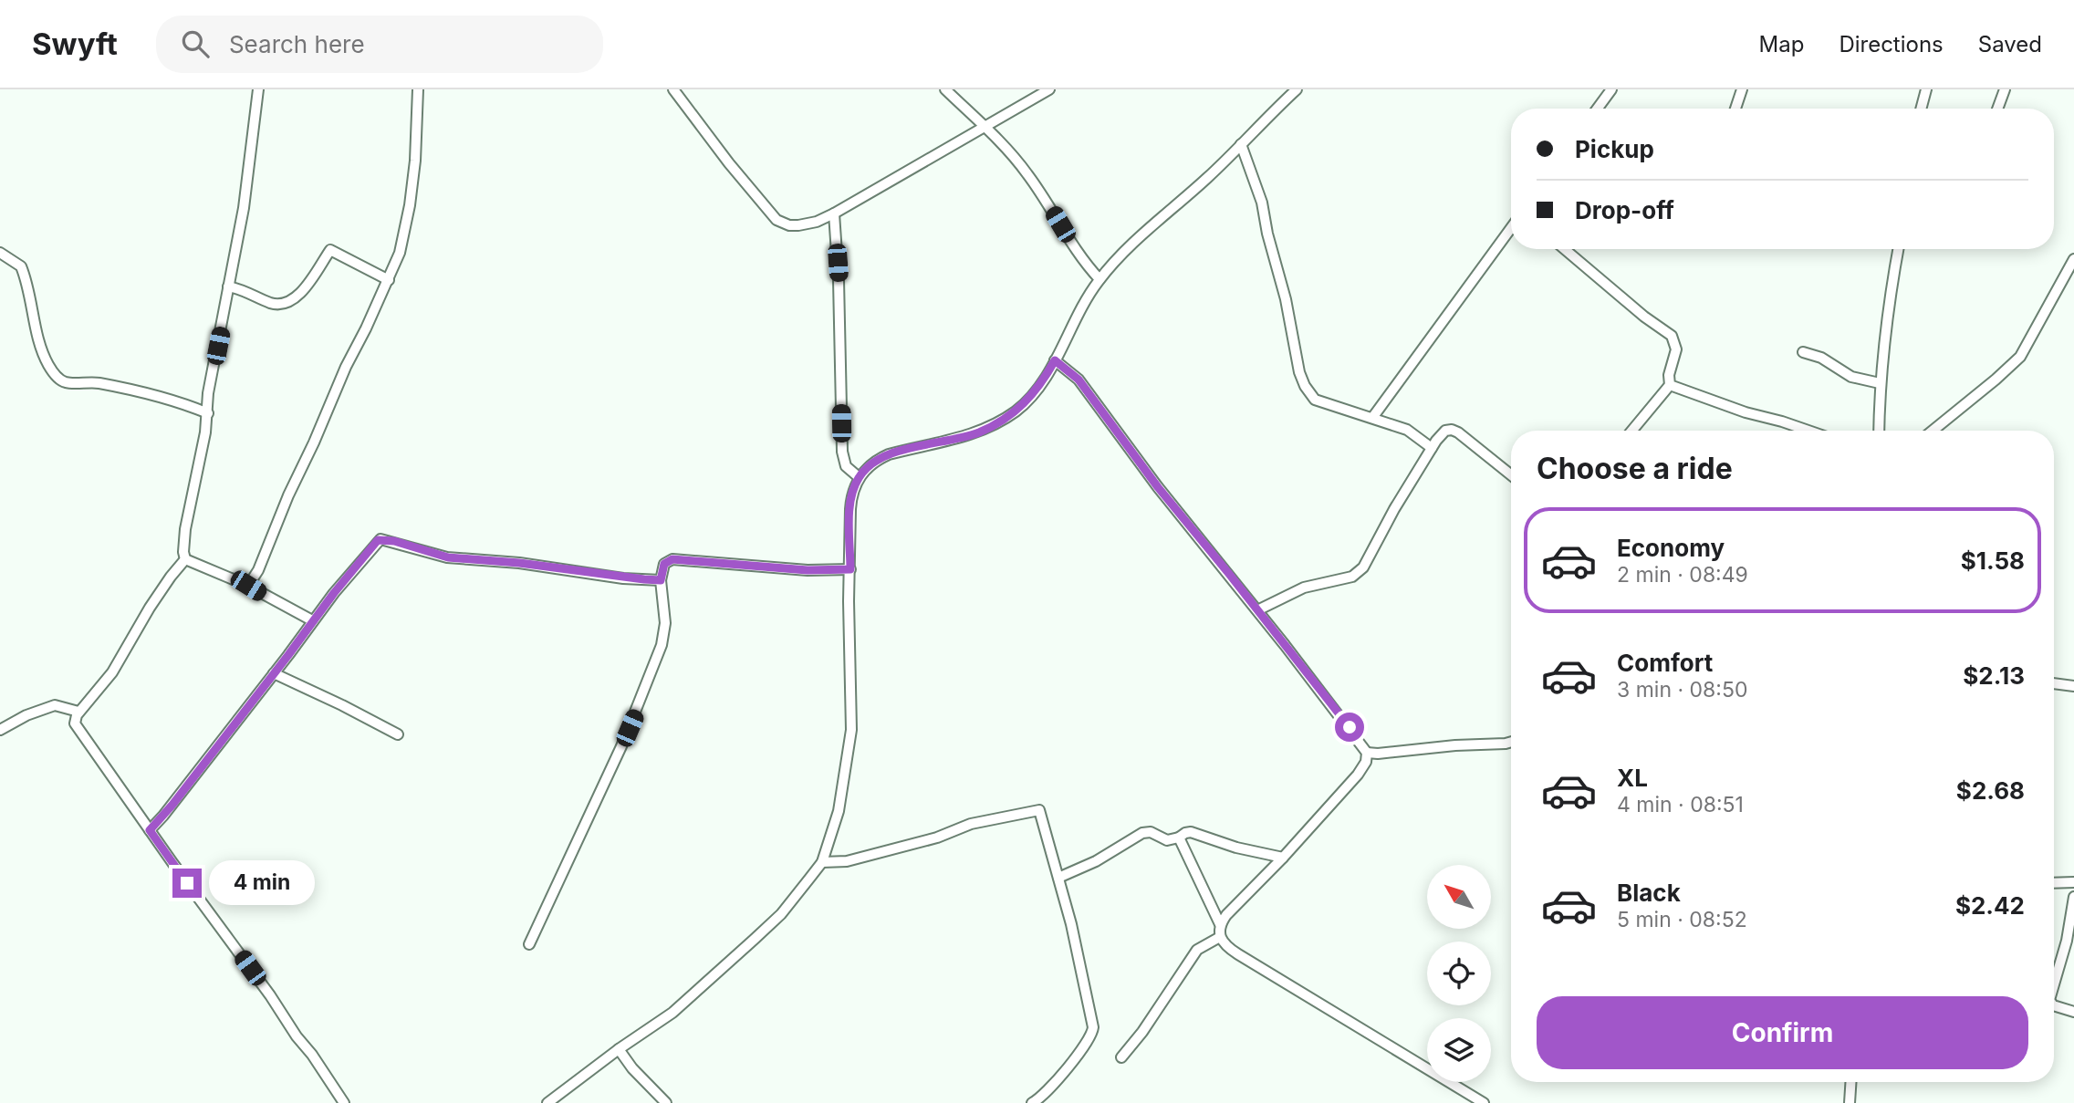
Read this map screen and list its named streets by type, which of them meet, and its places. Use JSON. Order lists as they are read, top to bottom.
{
  "north": "top left",
  "page": {
    "header": "Swyft",
    "search": "Search here",
    "nav": ["Map", "Directions", "Saved"],
    "banner": ["Pickup", "Drop-off"],
    "heading": "Choose a ride",
    "list": [
      {
        "name": "Economy",
        "note": "2 min · 08:49",
        "value": "$1.58"
      },
      {
        "name": "Comfort",
        "note": "3 min · 08:50",
        "value": "$2.13"
      },
      {
        "name": "XL",
        "note": "4 min · 08:51",
        "value": "$2.68"
      },
      {
        "name": "Black",
        "note": "5 min · 08:52",
        "value": "$2.42"
      }
    ],
    "bubble": "4 min",
    "buttons": "Confirm"
  }
}
